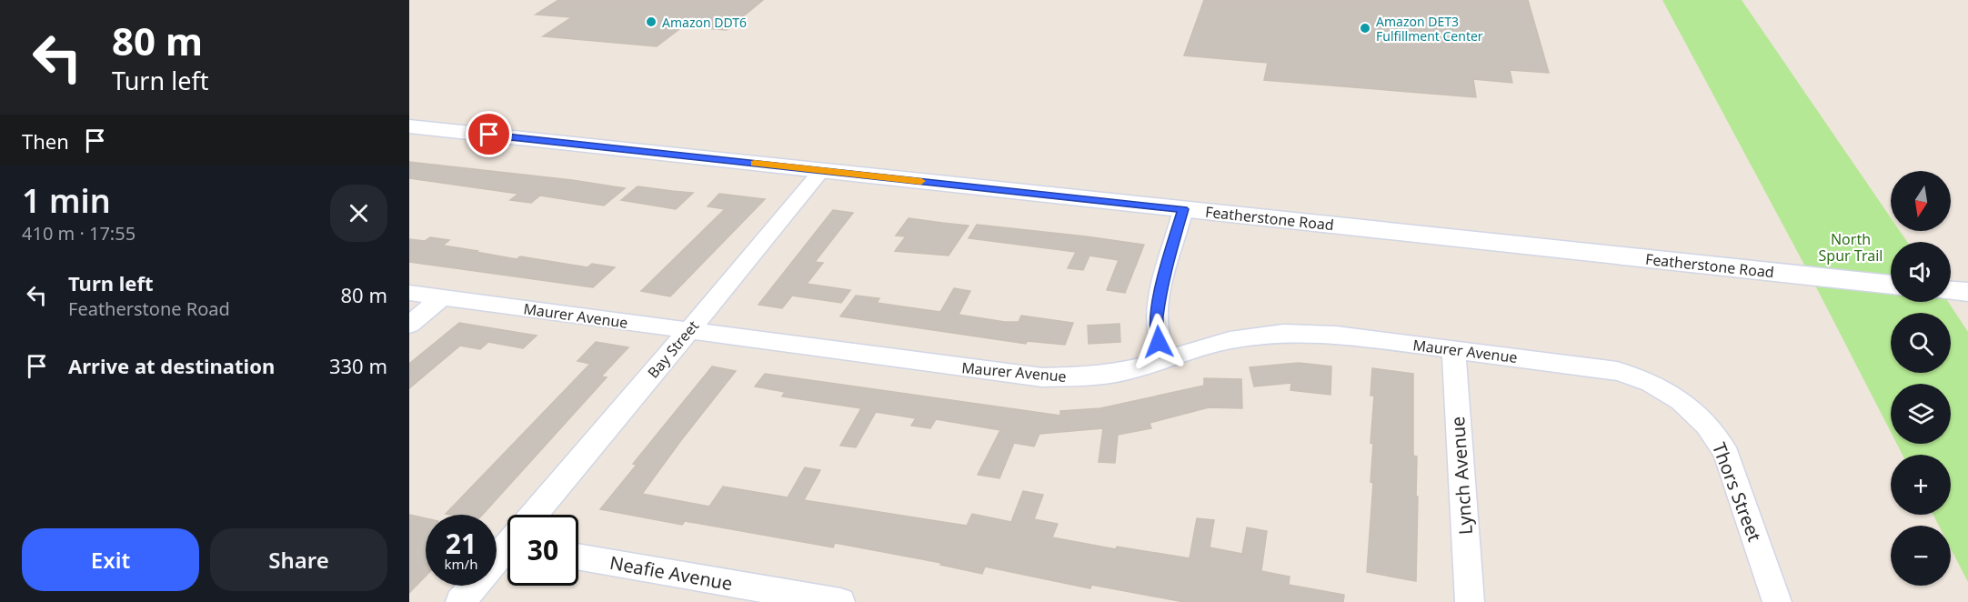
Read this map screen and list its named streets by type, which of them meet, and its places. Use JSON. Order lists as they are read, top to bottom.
{
  "streets": {
    "street": [
      "Featherstone Road",
      "Maurer Avenue",
      "Bay Street",
      "Lynch Avenue",
      "Thors Street",
      "Neafie Avenue"
    ]
  },
  "crossings": [
    ["Featherstone Road", "Bay Street"],
    ["Maurer Avenue", "Bay Street"],
    ["Maurer Avenue", "Lynch Avenue"],
    ["Maurer Avenue", "Thors Street"]
  ],
  "parks": ["North Spur Trail"],
  "places": ["Amazon DDT6", "Amazon DET3 Fulfillment Center"],
  "north": "bottom",
  "page": {
    "turn": ["80 m", "Turn left"],
    "then": "Then",
    "heading": ["1 min", "410 m · 17:55"],
    "map_buttons": ["+", "−"],
    "list": [
      {
        "name": "Turn left",
        "note": "Featherstone Road",
        "value": "80 m"
      },
      {
        "name": "Arrive at destination",
        "value": "330 m"
      }
    ],
    "speed": "21 km/h",
    "limit": "30",
    "buttons": ["Exit", "Share"]
  }
}
